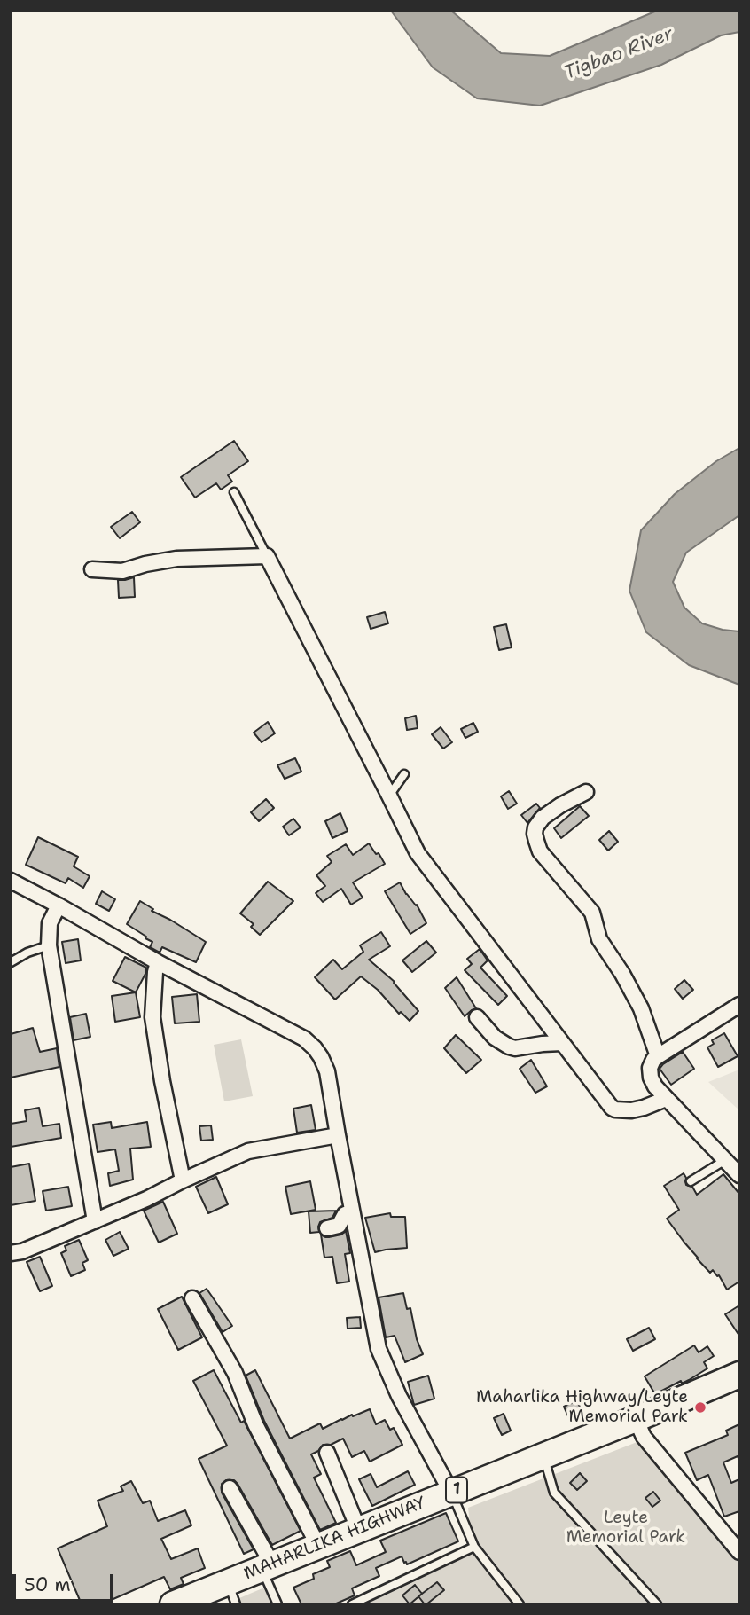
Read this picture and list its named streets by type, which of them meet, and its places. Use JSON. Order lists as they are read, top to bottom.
{
  "streets": {
    "highway": ["1", "MAHARLIKA HIGHWAY"]
  },
  "water": ["Tigbao River"],
  "parks": ["Leyte Memorial Park"],
  "places": ["Maharlika Highway/Leyte Memorial Park"],
  "scale_bar": "50 m"
}
